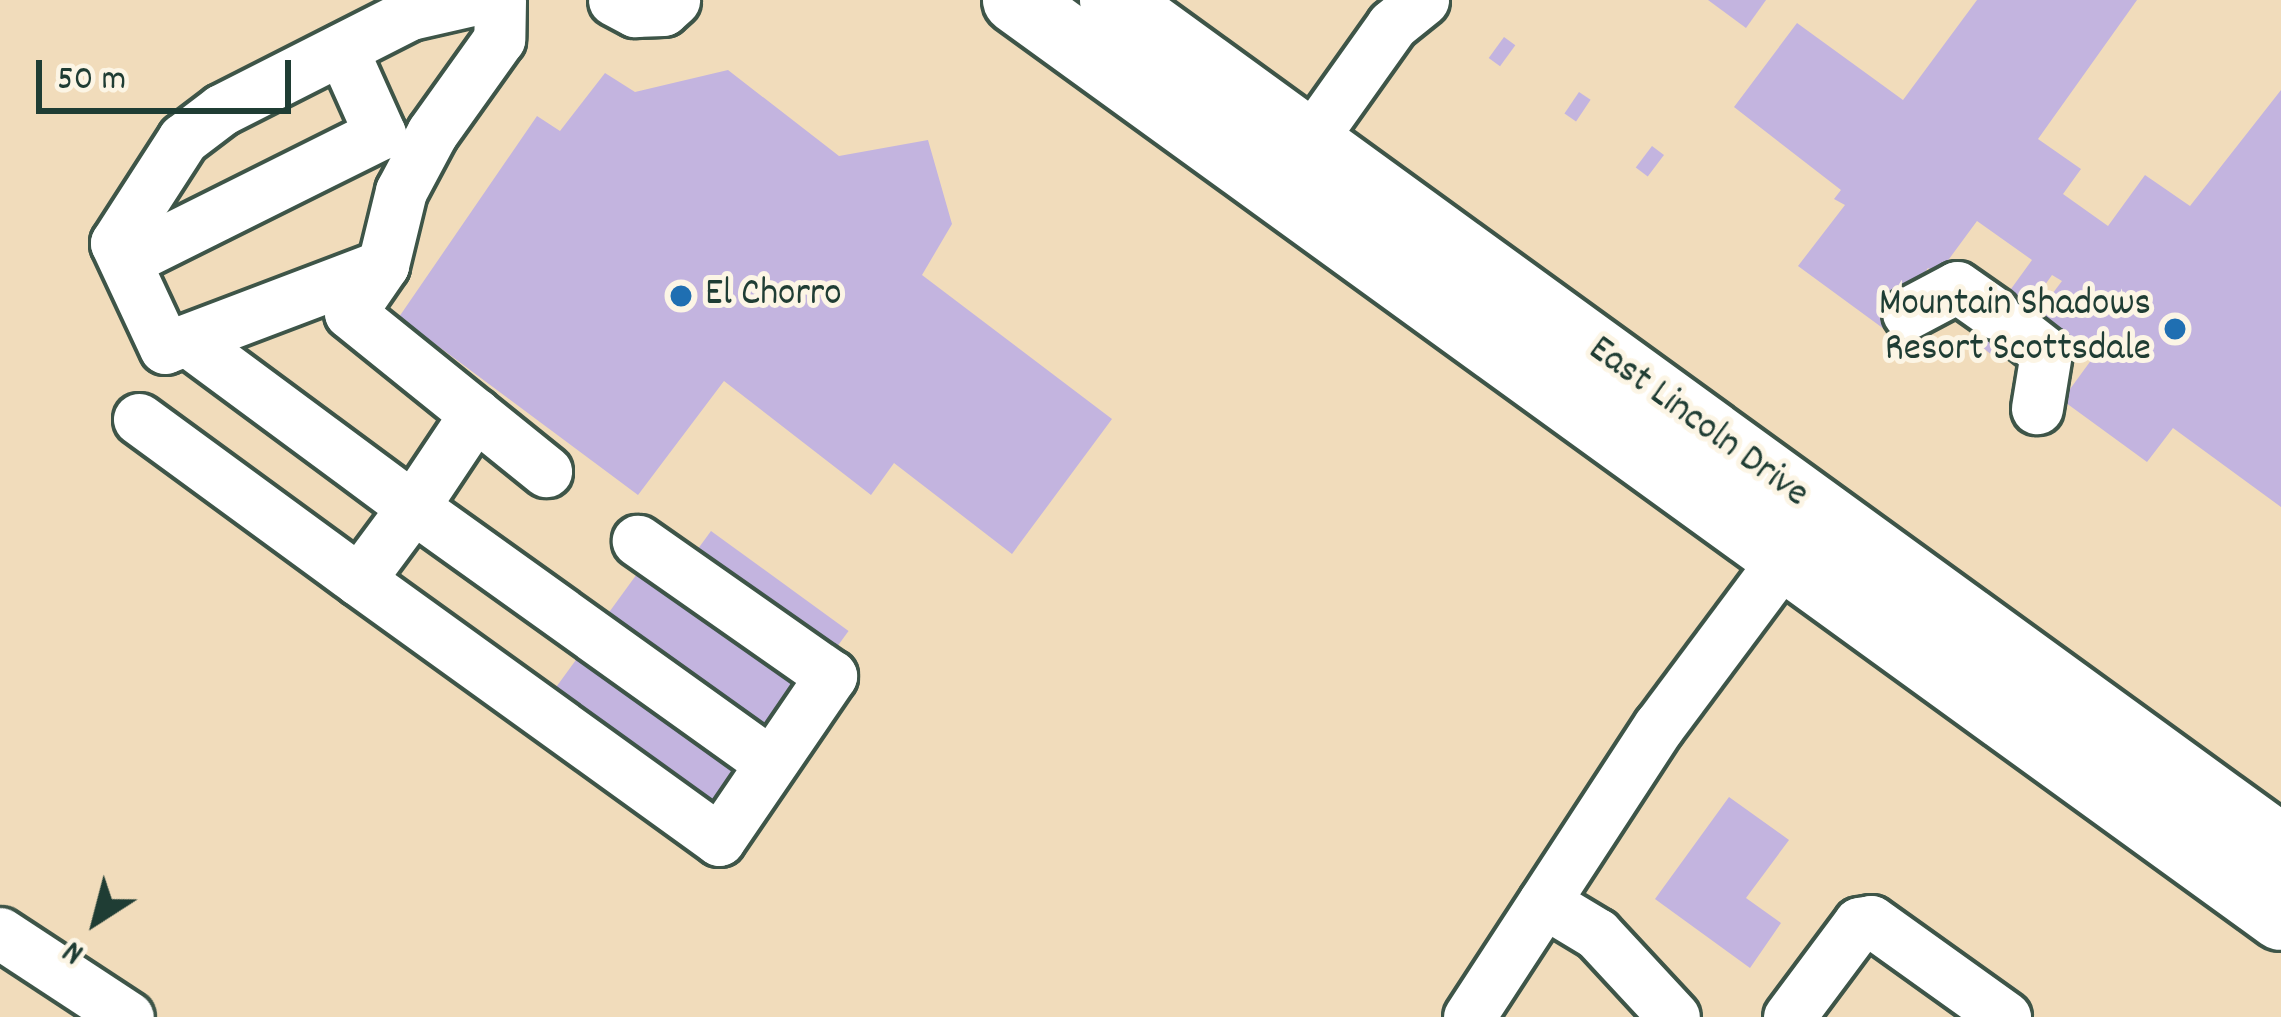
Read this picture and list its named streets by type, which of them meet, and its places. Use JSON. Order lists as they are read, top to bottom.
{
  "streets": {
    "main road": ["East Lincoln Drive"]
  },
  "places": ["El Chorro", "Mountain Shadows Resort Scottsdale"],
  "scale_bar": "50 m",
  "north": "bottom left"
}
